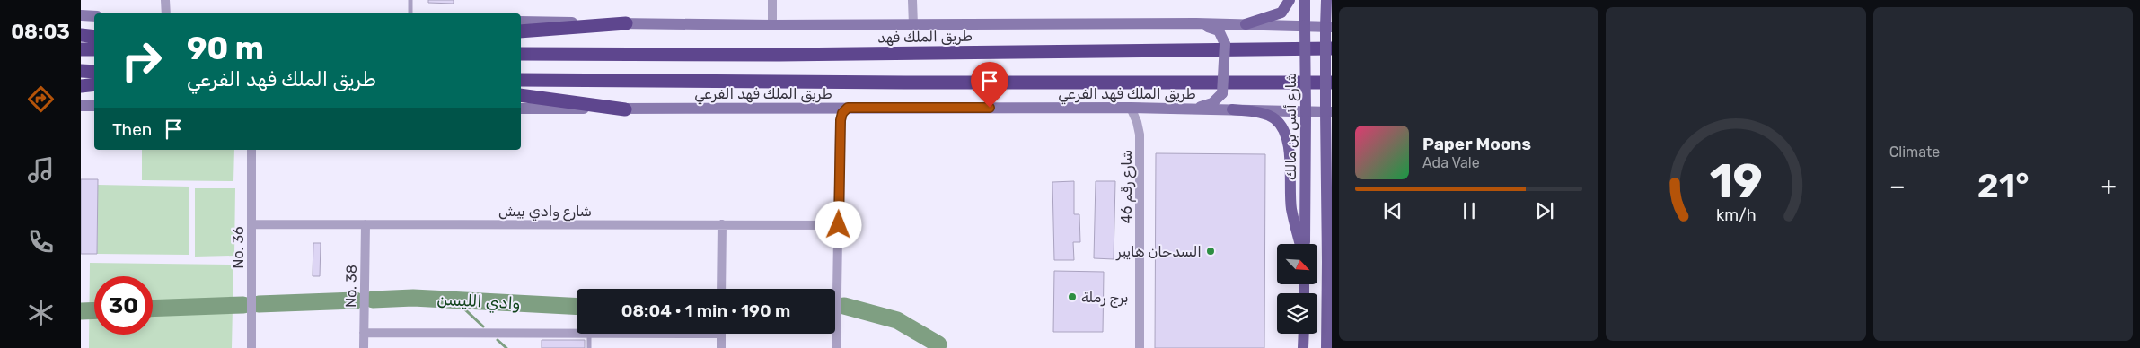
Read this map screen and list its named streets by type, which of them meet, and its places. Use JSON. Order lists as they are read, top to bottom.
{
  "streets": {
    "highway": ["طريق الملك فهد"],
    "main road": ["طريق الملك فهد الفرعي", "شارع أنس بن مالك"],
    "street": [
      "شارع رقم 46",
      "شارع وادي بيش",
      "No. 36",
      "No. 38"
    ]
  },
  "crossings": [
    ["طريق الملك فهد الفرعي", "شارع أنس بن مالك"],
    ["طريق الملك فهد الفرعي", "شارع رقم 46"],
    ["شارع وادي بيش", "No. 36"],
    ["شارع وادي بيش", "No. 38"]
  ],
  "water": ["وادي الليسن"],
  "places": ["السدحان هايبر", "برج رملة"],
  "north": "bottom right",
  "page": {
    "tabs": "08:03",
    "tile": "Climate",
    "turn": ["90 m", "طريق الملك فهد الفرعي"],
    "then": "Then",
    "song": ["Paper Moons", "Ada Vale"],
    "heat": ["−", "21°", "+"],
    "limit": "30",
    "trip": "08:04 · 1 min · 190 m",
    "gauge": ["19", "km/h"]
  }
}
